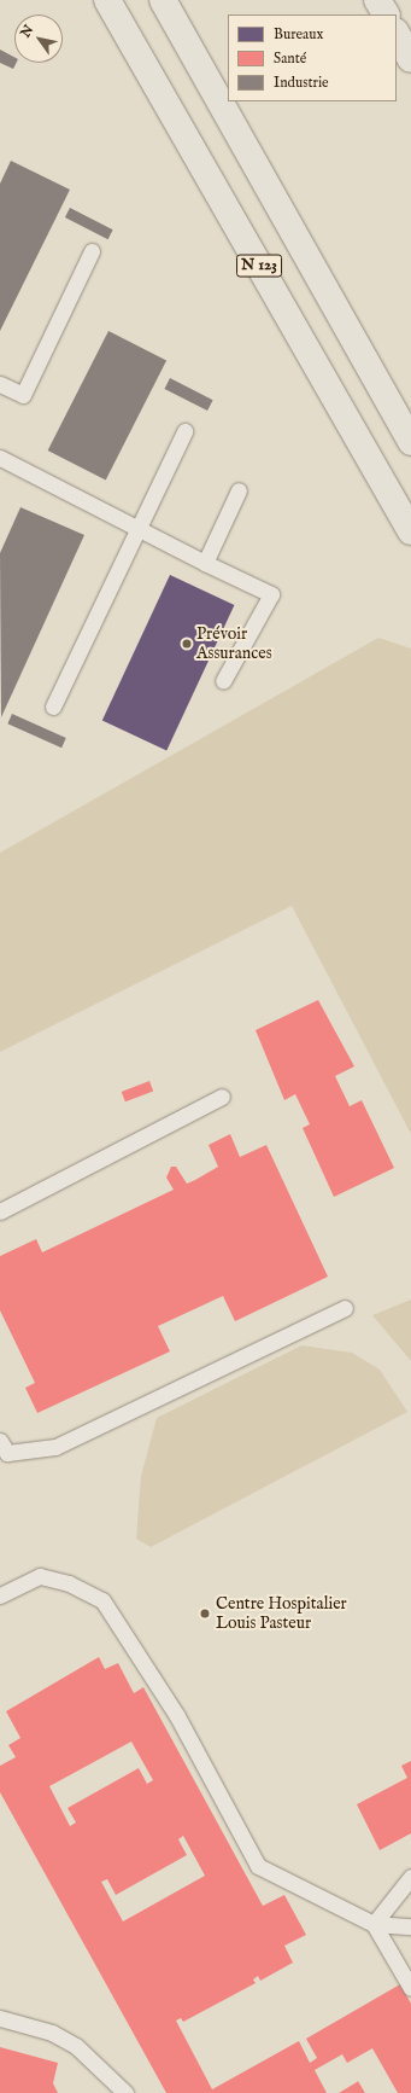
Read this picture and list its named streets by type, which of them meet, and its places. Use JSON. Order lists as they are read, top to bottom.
{
  "streets": {
    "main road": ["N 123"]
  },
  "places": ["Prévoir Assurances", "Centre Hospitalier Louis Pasteur"],
  "legend": ["Bureaux", "Santé", "Industrie"],
  "north": "top left"
}
